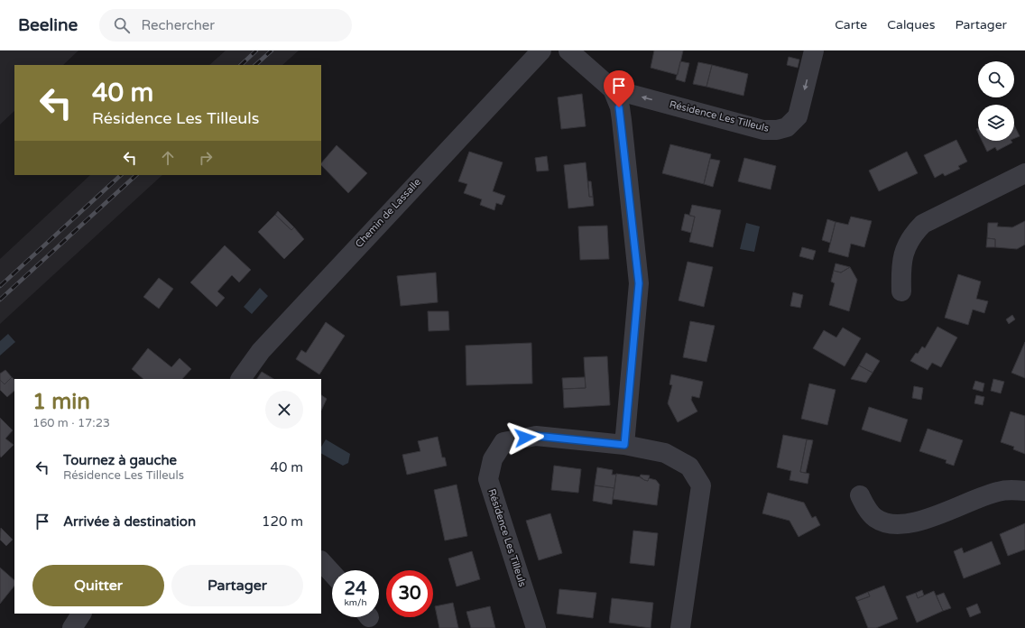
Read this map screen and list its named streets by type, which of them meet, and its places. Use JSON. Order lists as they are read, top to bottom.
{
  "streets": {
    "street": ["Résidence Les Tilleuls", "Chemin de Lassalle"]
  },
  "page": {
    "header": "Beeline",
    "search": "Rechercher",
    "nav": ["Carte", "Calques", "Partager"],
    "turn": ["40 m", "Résidence Les Tilleuls"],
    "heading": ["1 min", "160 m · 17:23"],
    "list": [
      {
        "name": "Tournez à gauche",
        "note": "Résidence Les Tilleuls",
        "value": "40 m"
      },
      {
        "name": "Arrivée à destination",
        "value": "120 m"
      }
    ],
    "buttons": ["Quitter", "Partager"],
    "speed": "24 km/h",
    "limit": "30"
  }
}
